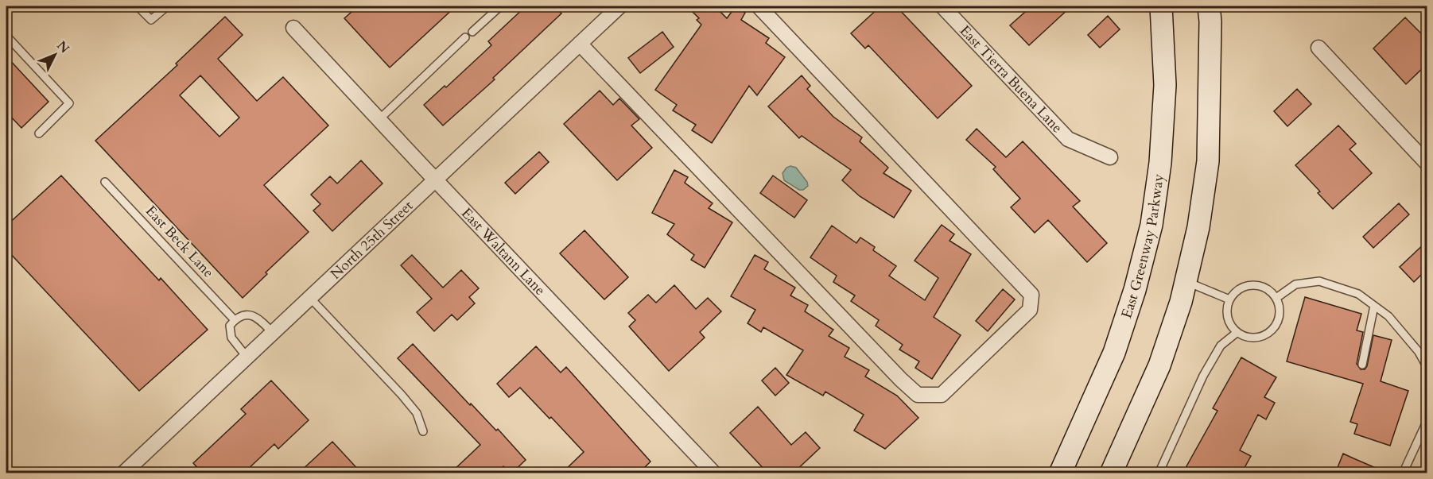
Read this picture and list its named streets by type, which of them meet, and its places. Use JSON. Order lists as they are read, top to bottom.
{
  "streets": {
    "main road": ["East Greenway Parkway"],
    "street": ["East Tierra Buena Lane", "North 25th Street", "East Waltann Lane"],
    "lane": ["East Beck Lane"]
  },
  "crossings": [
    ["North 25th Street", "East Waltann Lane"]
  ],
  "north": "top right"
}
